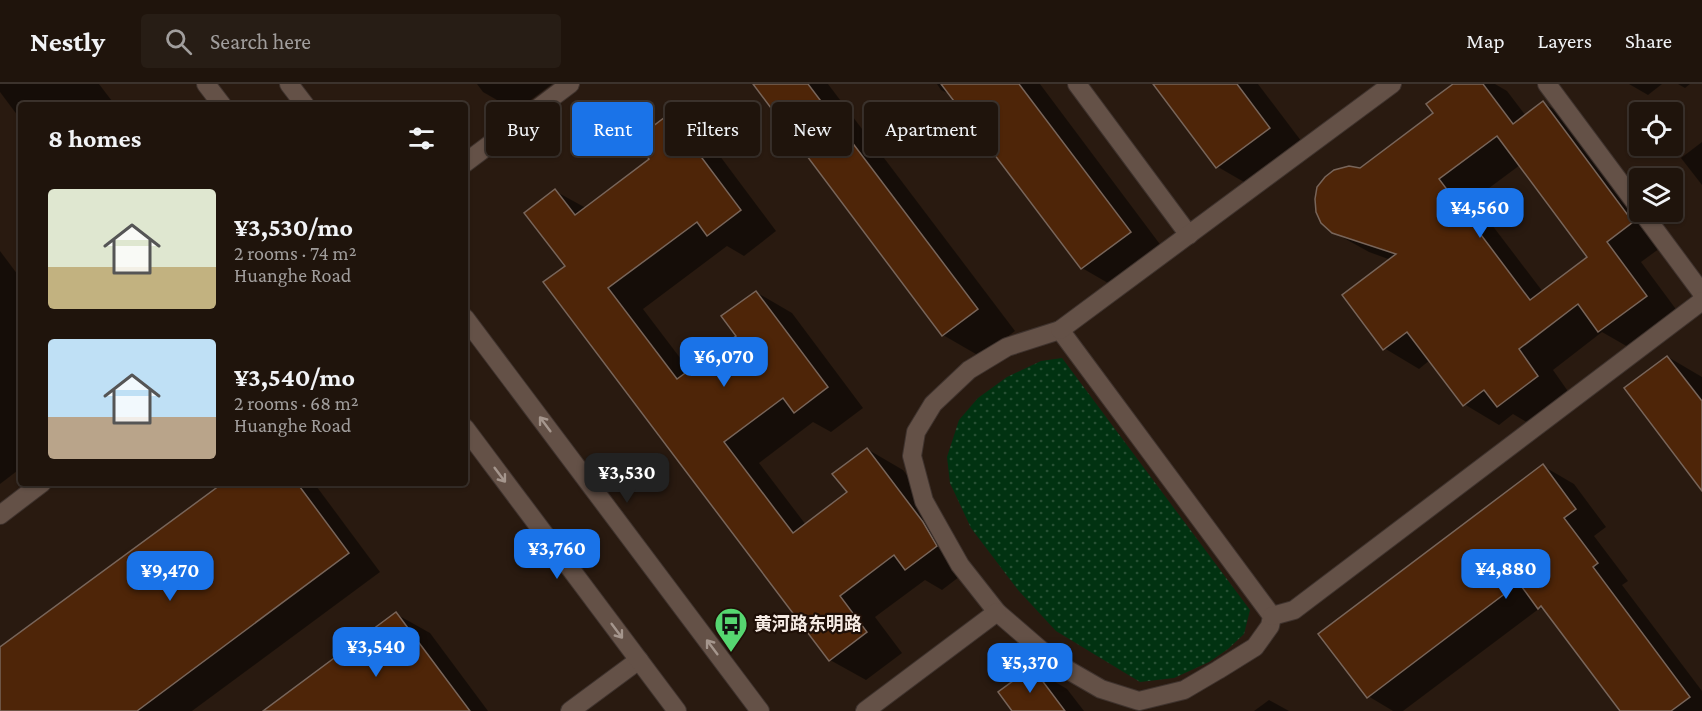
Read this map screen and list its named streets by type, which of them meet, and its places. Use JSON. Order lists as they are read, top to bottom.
{
  "places": {
    "bus stop": ["黄河路东明路"]
  },
  "page": {
    "header": "Nestly",
    "search": "Search here",
    "nav": ["Map", "Layers", "Share"],
    "chip": [
      "Buy",
      "Rent",
      "Filters",
      "New",
      "Apartment"
    ],
    "heading": "8 homes",
    "list": [
      {
        "name": "¥3,530/mo",
        "note": "2 rooms · 74 m² · Huanghe Road"
      },
      {
        "name": "¥3,540/mo",
        "note": "2 rooms · 68 m² · Huanghe Road"
      }
    ],
    "price": [
      "¥4,560",
      "¥6,070",
      "¥3,530",
      "¥3,760",
      "¥4,880",
      "¥9,470",
      "¥3,540",
      "¥5,370"
    ]
  }
}
